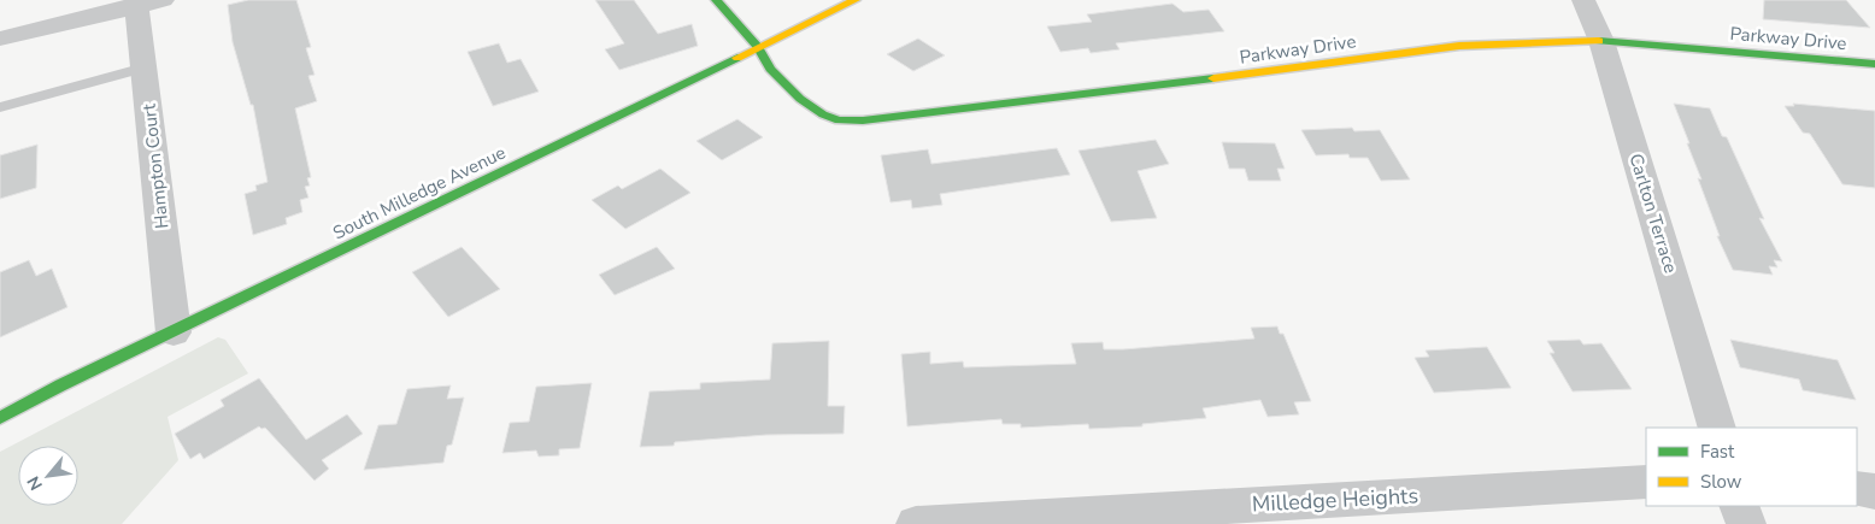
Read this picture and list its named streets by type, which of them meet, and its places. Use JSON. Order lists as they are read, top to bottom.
{
  "streets": {
    "street": [
      "Parkway Drive",
      "Hampton Court",
      "South Milledge Avenue",
      "Carlton Terrace",
      "Milledge Heights"
    ]
  },
  "crossings": [
    ["Parkway Drive", "South Milledge Avenue"],
    ["Parkway Drive", "Carlton Terrace"],
    ["Hampton Court", "South Milledge Avenue"]
  ],
  "legend": ["Fast", "Slow"],
  "north": "bottom left"
}
